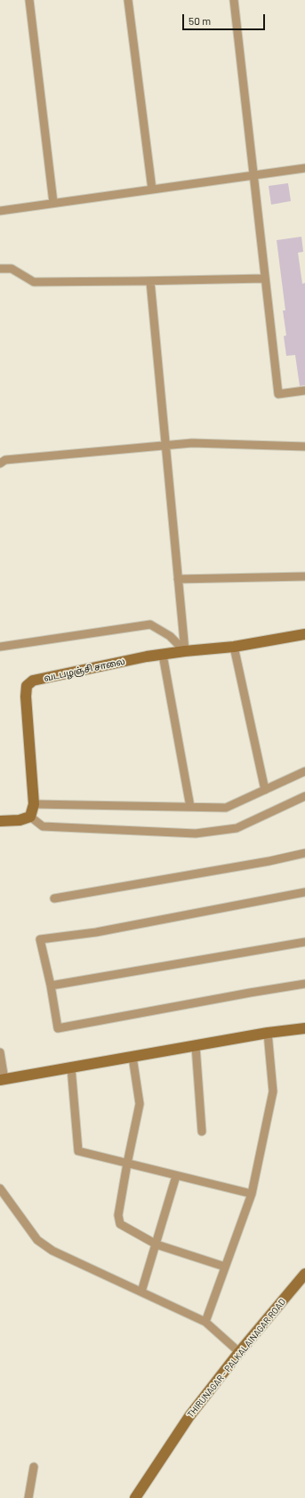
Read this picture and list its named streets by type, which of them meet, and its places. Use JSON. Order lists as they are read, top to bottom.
{
  "streets": {
    "street": ["வடபழஞ்சி சாலை", "THIRUNAGAR - PALKALAINAGAR ROAD"]
  },
  "scale_bar": "50 m"
}
